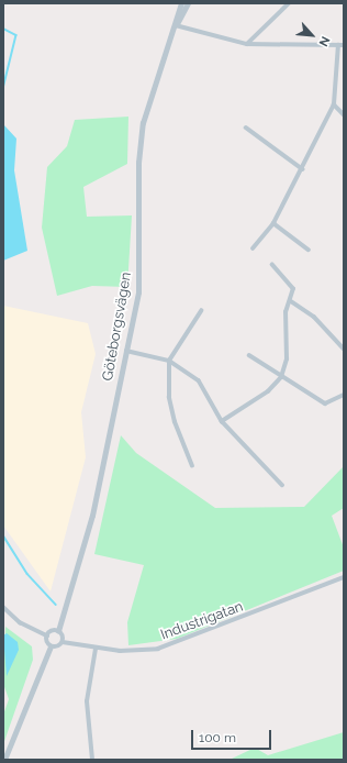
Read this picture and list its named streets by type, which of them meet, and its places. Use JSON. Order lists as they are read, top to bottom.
{
  "streets": {
    "street": ["Göteborgsvägen", "Industrigatan"]
  },
  "scale_bar": "100 m",
  "north": "bottom right"
}
